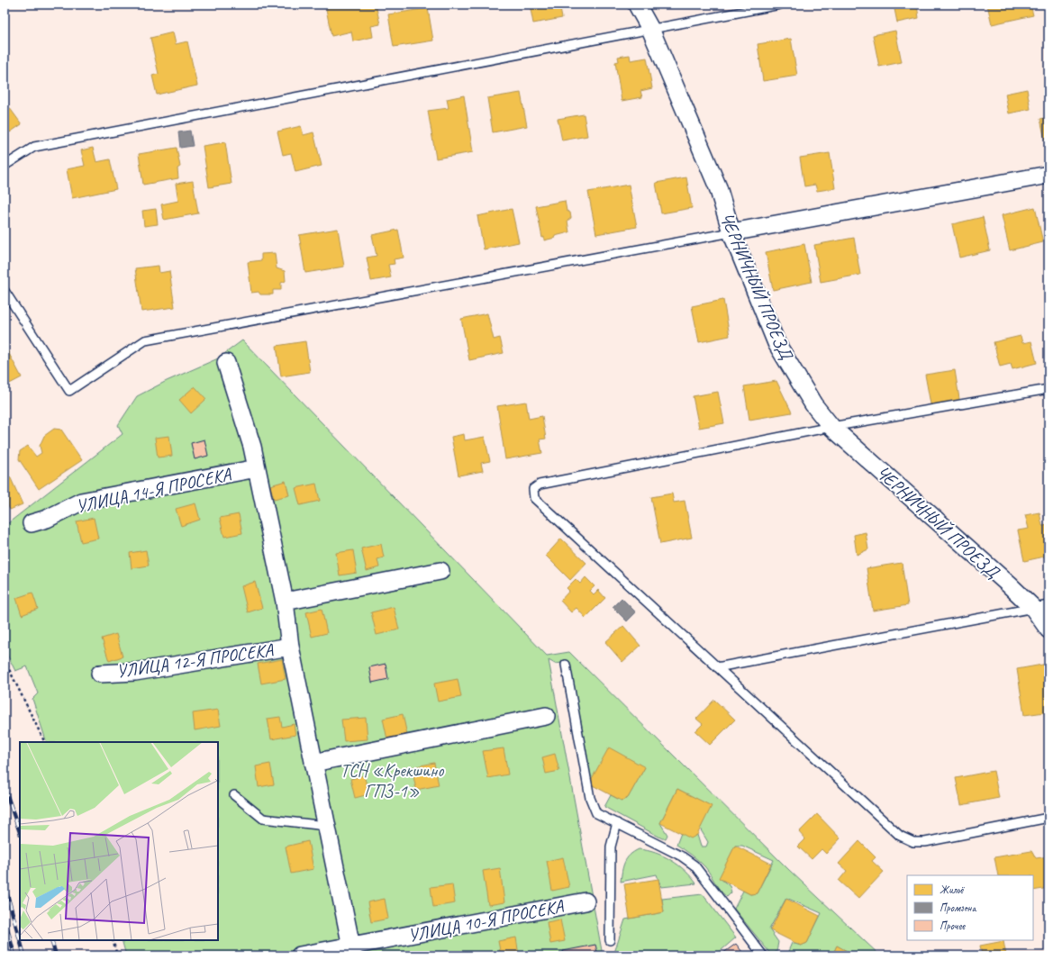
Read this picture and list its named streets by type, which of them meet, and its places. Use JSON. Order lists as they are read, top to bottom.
{
  "streets": {
    "street": [
      "ЧЕРНИЧНЫЙ ПРОЕЗД",
      "УЛИЦА 14-Я ПРОСЕКА",
      "УЛИЦА 12-Я ПРОСЕКА",
      "УЛИЦА 10-Я ПРОСЕКА"
    ]
  },
  "parks": ["ТСН «Крекшино ГПЗ-1»"],
  "legend": ["Жильё", "Промзона", "Прочее"]
}
